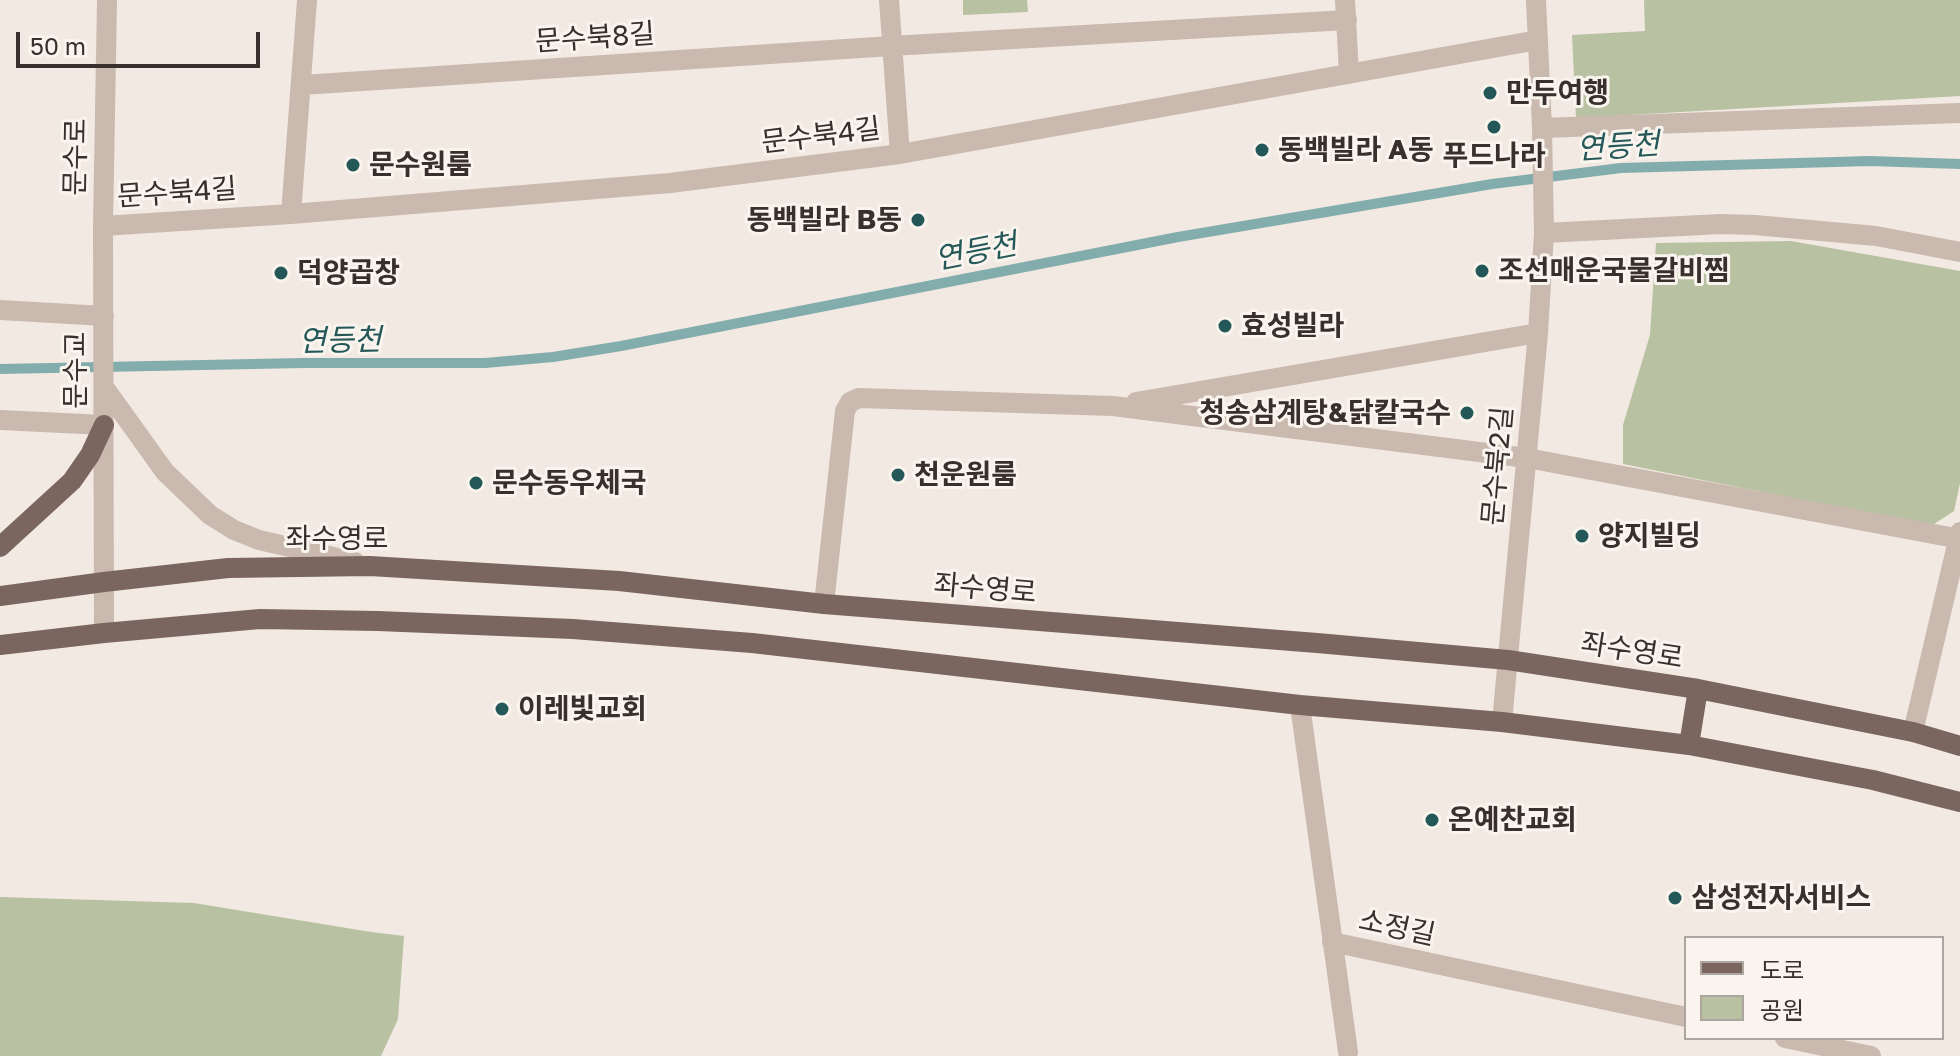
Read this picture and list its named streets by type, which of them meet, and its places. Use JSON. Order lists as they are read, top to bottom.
{
  "streets": {
    "main road": ["좌수영로"],
    "street": [
      "문수북8길",
      "문수북4길",
      "문수로",
      "문수교",
      "문수북2길",
      "소정길"
    ]
  },
  "crossings": [
    ["문수북4길", "문수로"],
    ["문수로", "문수교"],
    ["문수북2길", "좌수영로"]
  ],
  "water": ["연등천"],
  "places": [
    "만두여행",
    "푸드나라",
    "동백빌라 A동",
    "문수원룸",
    "동백빌라 B동",
    "조선매운국물갈비찜",
    "덕양곱창",
    "효성빌라",
    "청송삼계탕&닭칼국수",
    "천운원룸",
    "문수동우체국",
    "양지빌딩",
    "이레빛교회",
    "온예찬교회",
    "삼성전자서비스"
  ],
  "legend": ["도로", "공원"],
  "scale_bar": "50 m"
}
